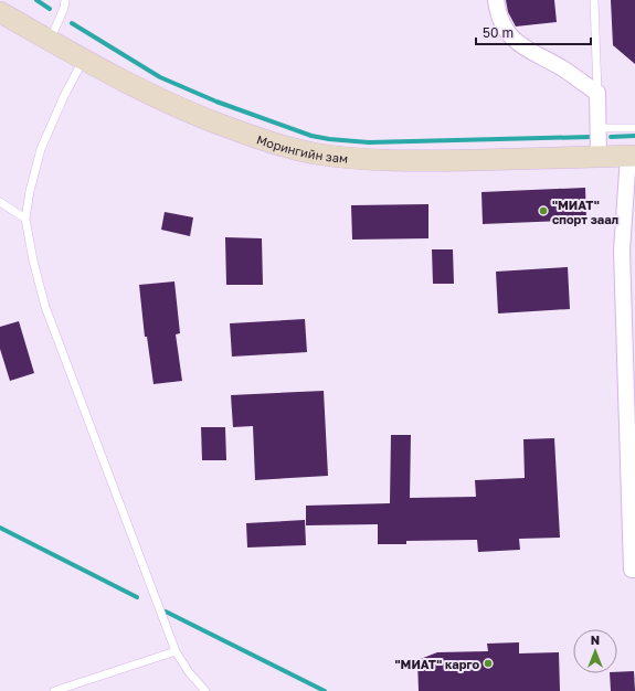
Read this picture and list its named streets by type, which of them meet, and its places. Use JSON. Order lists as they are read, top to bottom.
{
  "streets": {
    "main road": ["Морингийн зам"]
  },
  "places": ["\"МИАТ\" спорт заал", "\"МИАТ\" карго"],
  "scale_bar": "50 m",
  "north": "top"
}
